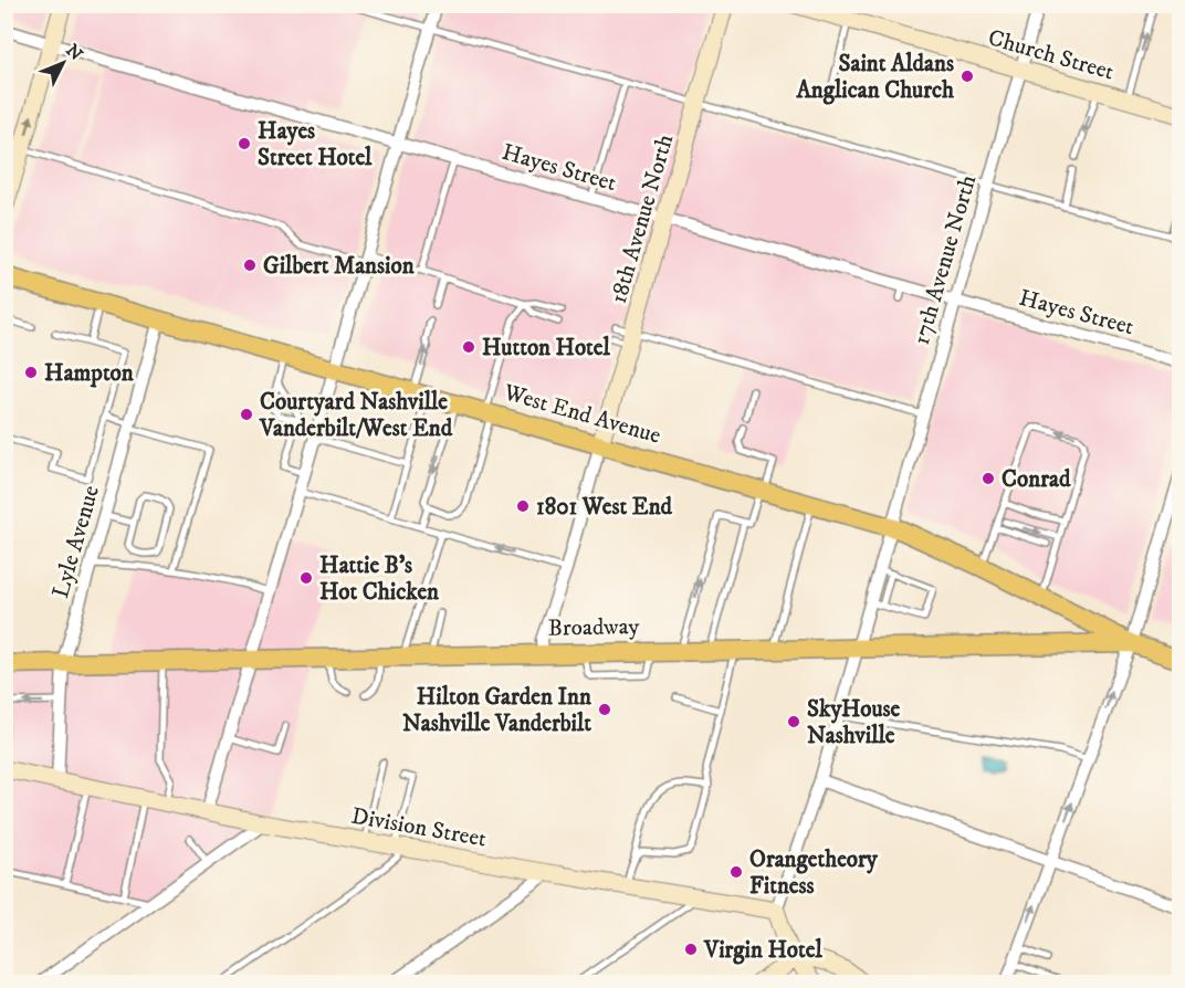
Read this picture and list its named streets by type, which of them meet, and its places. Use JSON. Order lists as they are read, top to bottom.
{
  "streets": {
    "main road": [
      "Church Street",
      "18th Avenue North",
      "West End Avenue",
      "Broadway",
      "Division Street"
    ],
    "street": ["Hayes Street", "17th Avenue North", "Lyle Avenue"]
  },
  "crossings": [
    ["Church Street", "17th Avenue North"],
    ["Hayes Street", "18th Avenue North"],
    ["Hayes Street", "17th Avenue North"],
    ["18th Avenue North", "West End Avenue"],
    ["17th Avenue North", "West End Avenue"],
    ["17th Avenue North", "Broadway"],
    ["17th Avenue North", "Division Street"],
    ["West End Avenue", "Lyle Avenue"],
    ["West End Avenue", "Broadway"],
    ["Lyle Avenue", "Broadway"],
    ["Lyle Avenue", "Division Street"]
  ],
  "places": [
    "Saint Aldans Anglican Church",
    "Hayes Street Hotel",
    "Gilbert Mansion",
    "Hutton Hotel",
    "Hampton",
    "Courtyard Nashville Vanderbilt/West End",
    "Conrad",
    "1801 West End",
    "Hattie B's Hot Chicken",
    "Hilton Garden Inn Nashville Vanderbilt",
    "SkyHouse Nashville",
    "Orangetheory Fitness",
    "Virgin Hotel"
  ],
  "north": "top right"
}
